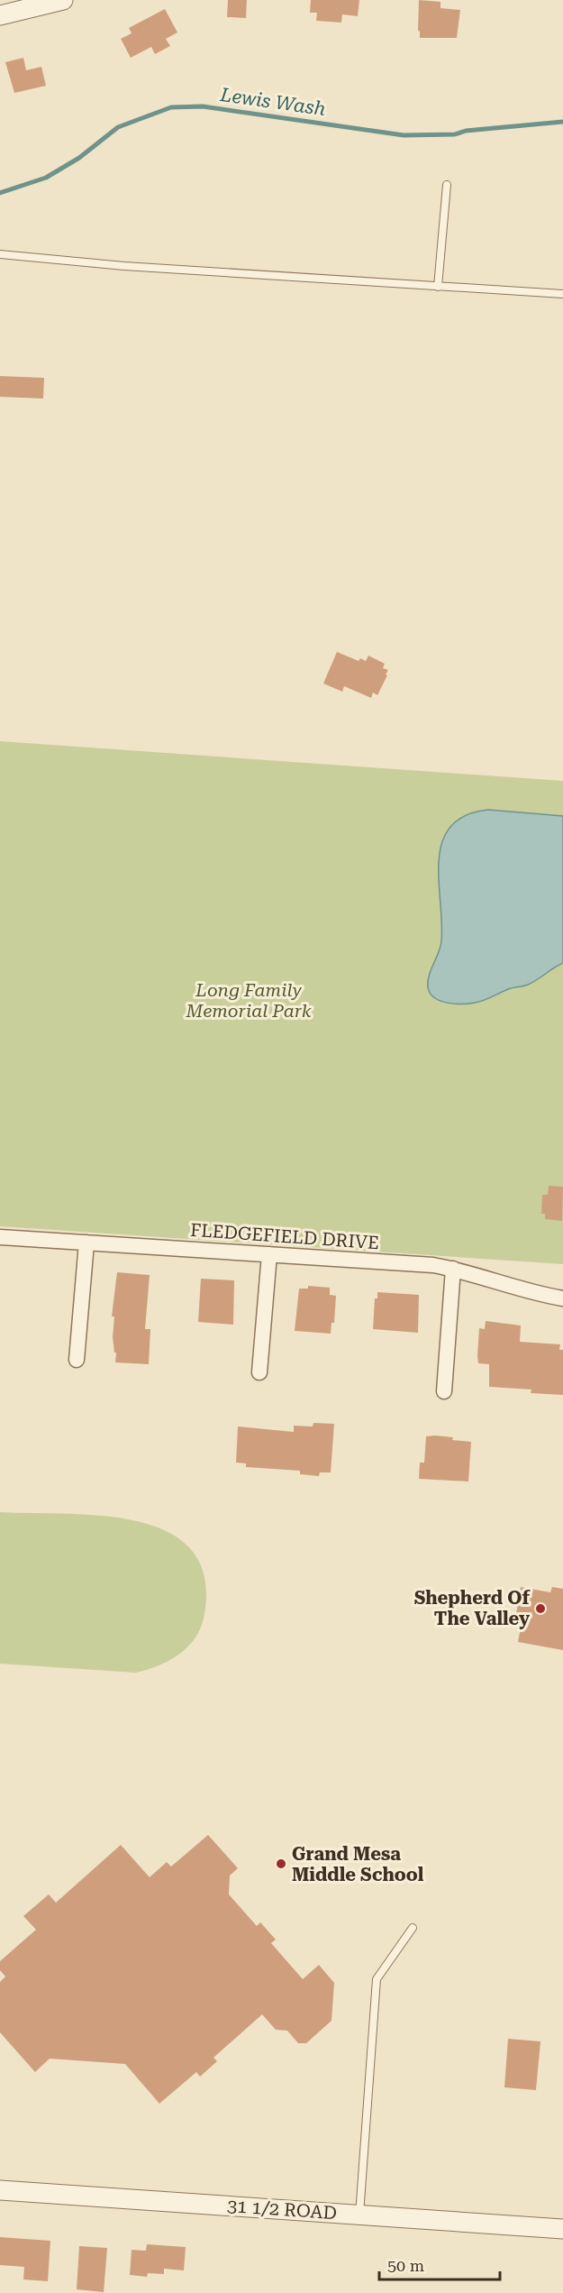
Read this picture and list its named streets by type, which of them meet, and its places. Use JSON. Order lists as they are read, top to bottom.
{
  "streets": {
    "street": ["FLEDGEFIELD DRIVE", "31 1/2 ROAD"]
  },
  "water": ["Lewis Wash"],
  "parks": ["Long Family Memorial Park"],
  "places": ["Shepherd Of The Valley", "Grand Mesa Middle School"],
  "scale_bar": "50 m"
}
